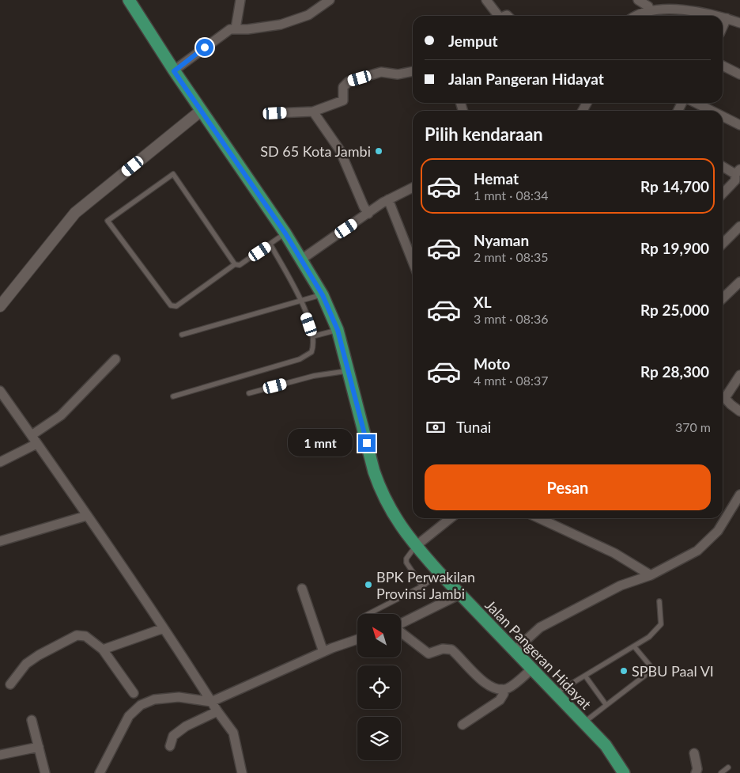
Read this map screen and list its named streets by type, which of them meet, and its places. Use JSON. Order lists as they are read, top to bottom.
{
  "streets": {
    "highway": ["Jalan Pangeran Hidayat"]
  },
  "places": ["SD 65 Kota Jambi", "BPK Perwakilan Provinsi Jambi", "SPBU Paal VI"],
  "north": "top left",
  "page": {
    "banner": ["Jemput", "Jalan Pangeran Hidayat"],
    "heading": "Pilih kendaraan",
    "list": [
      {
        "name": "Hemat",
        "note": "1 mnt · 08:34",
        "value": "Rp 14,700"
      },
      {
        "name": "Nyaman",
        "note": "2 mnt · 08:35",
        "value": "Rp 19,900"
      },
      {
        "name": "XL",
        "note": "3 mnt · 08:36",
        "value": "Rp 25,000"
      },
      {
        "name": "Moto",
        "note": "4 mnt · 08:37",
        "value": "Rp 28,300"
      }
    ],
    "pay": ["Tunai", "370 m"],
    "bubble": "1 mnt",
    "buttons": "Pesan"
  }
}
